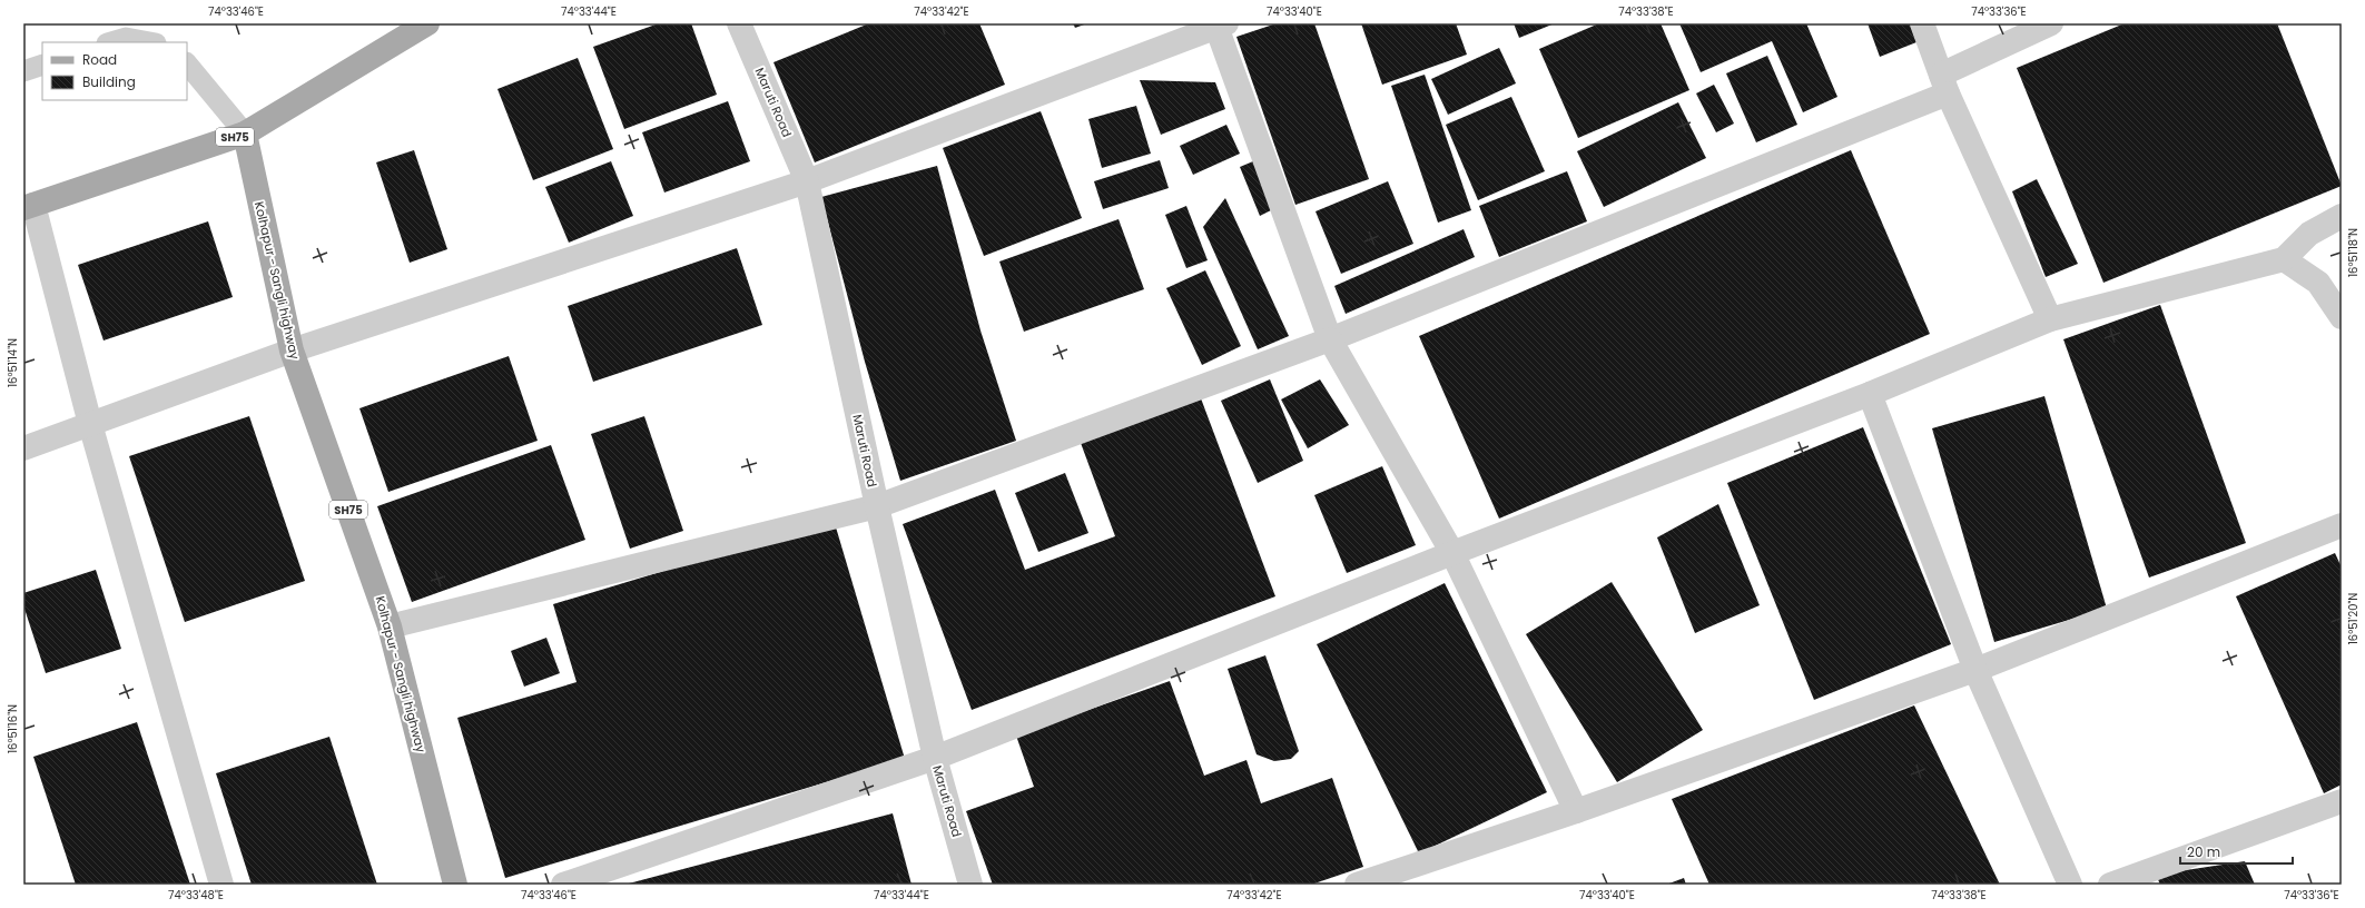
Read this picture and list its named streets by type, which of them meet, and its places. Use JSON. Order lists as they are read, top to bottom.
{
  "streets": {
    "main road": ["SH75", "Kolhapur - Sangli highway"],
    "street": ["Maruti Road"]
  },
  "crossings": [
    ["SH75", "Kolhapur - Sangli highway"]
  ],
  "legend": ["Road", "Building"],
  "scale_bar": "20 m",
  "coordinates": [
    "74°33'46\"E",
    "74°33'44\"E",
    "74°33'42\"E",
    "74°33'40\"E",
    "74°33'38\"E",
    "74°33'36\"E",
    "16°51'18\"N",
    "16°51'14\"N",
    "16°51'20\"N",
    "16°51'16\"N",
    "74°33'48\"E"
  ]
}
